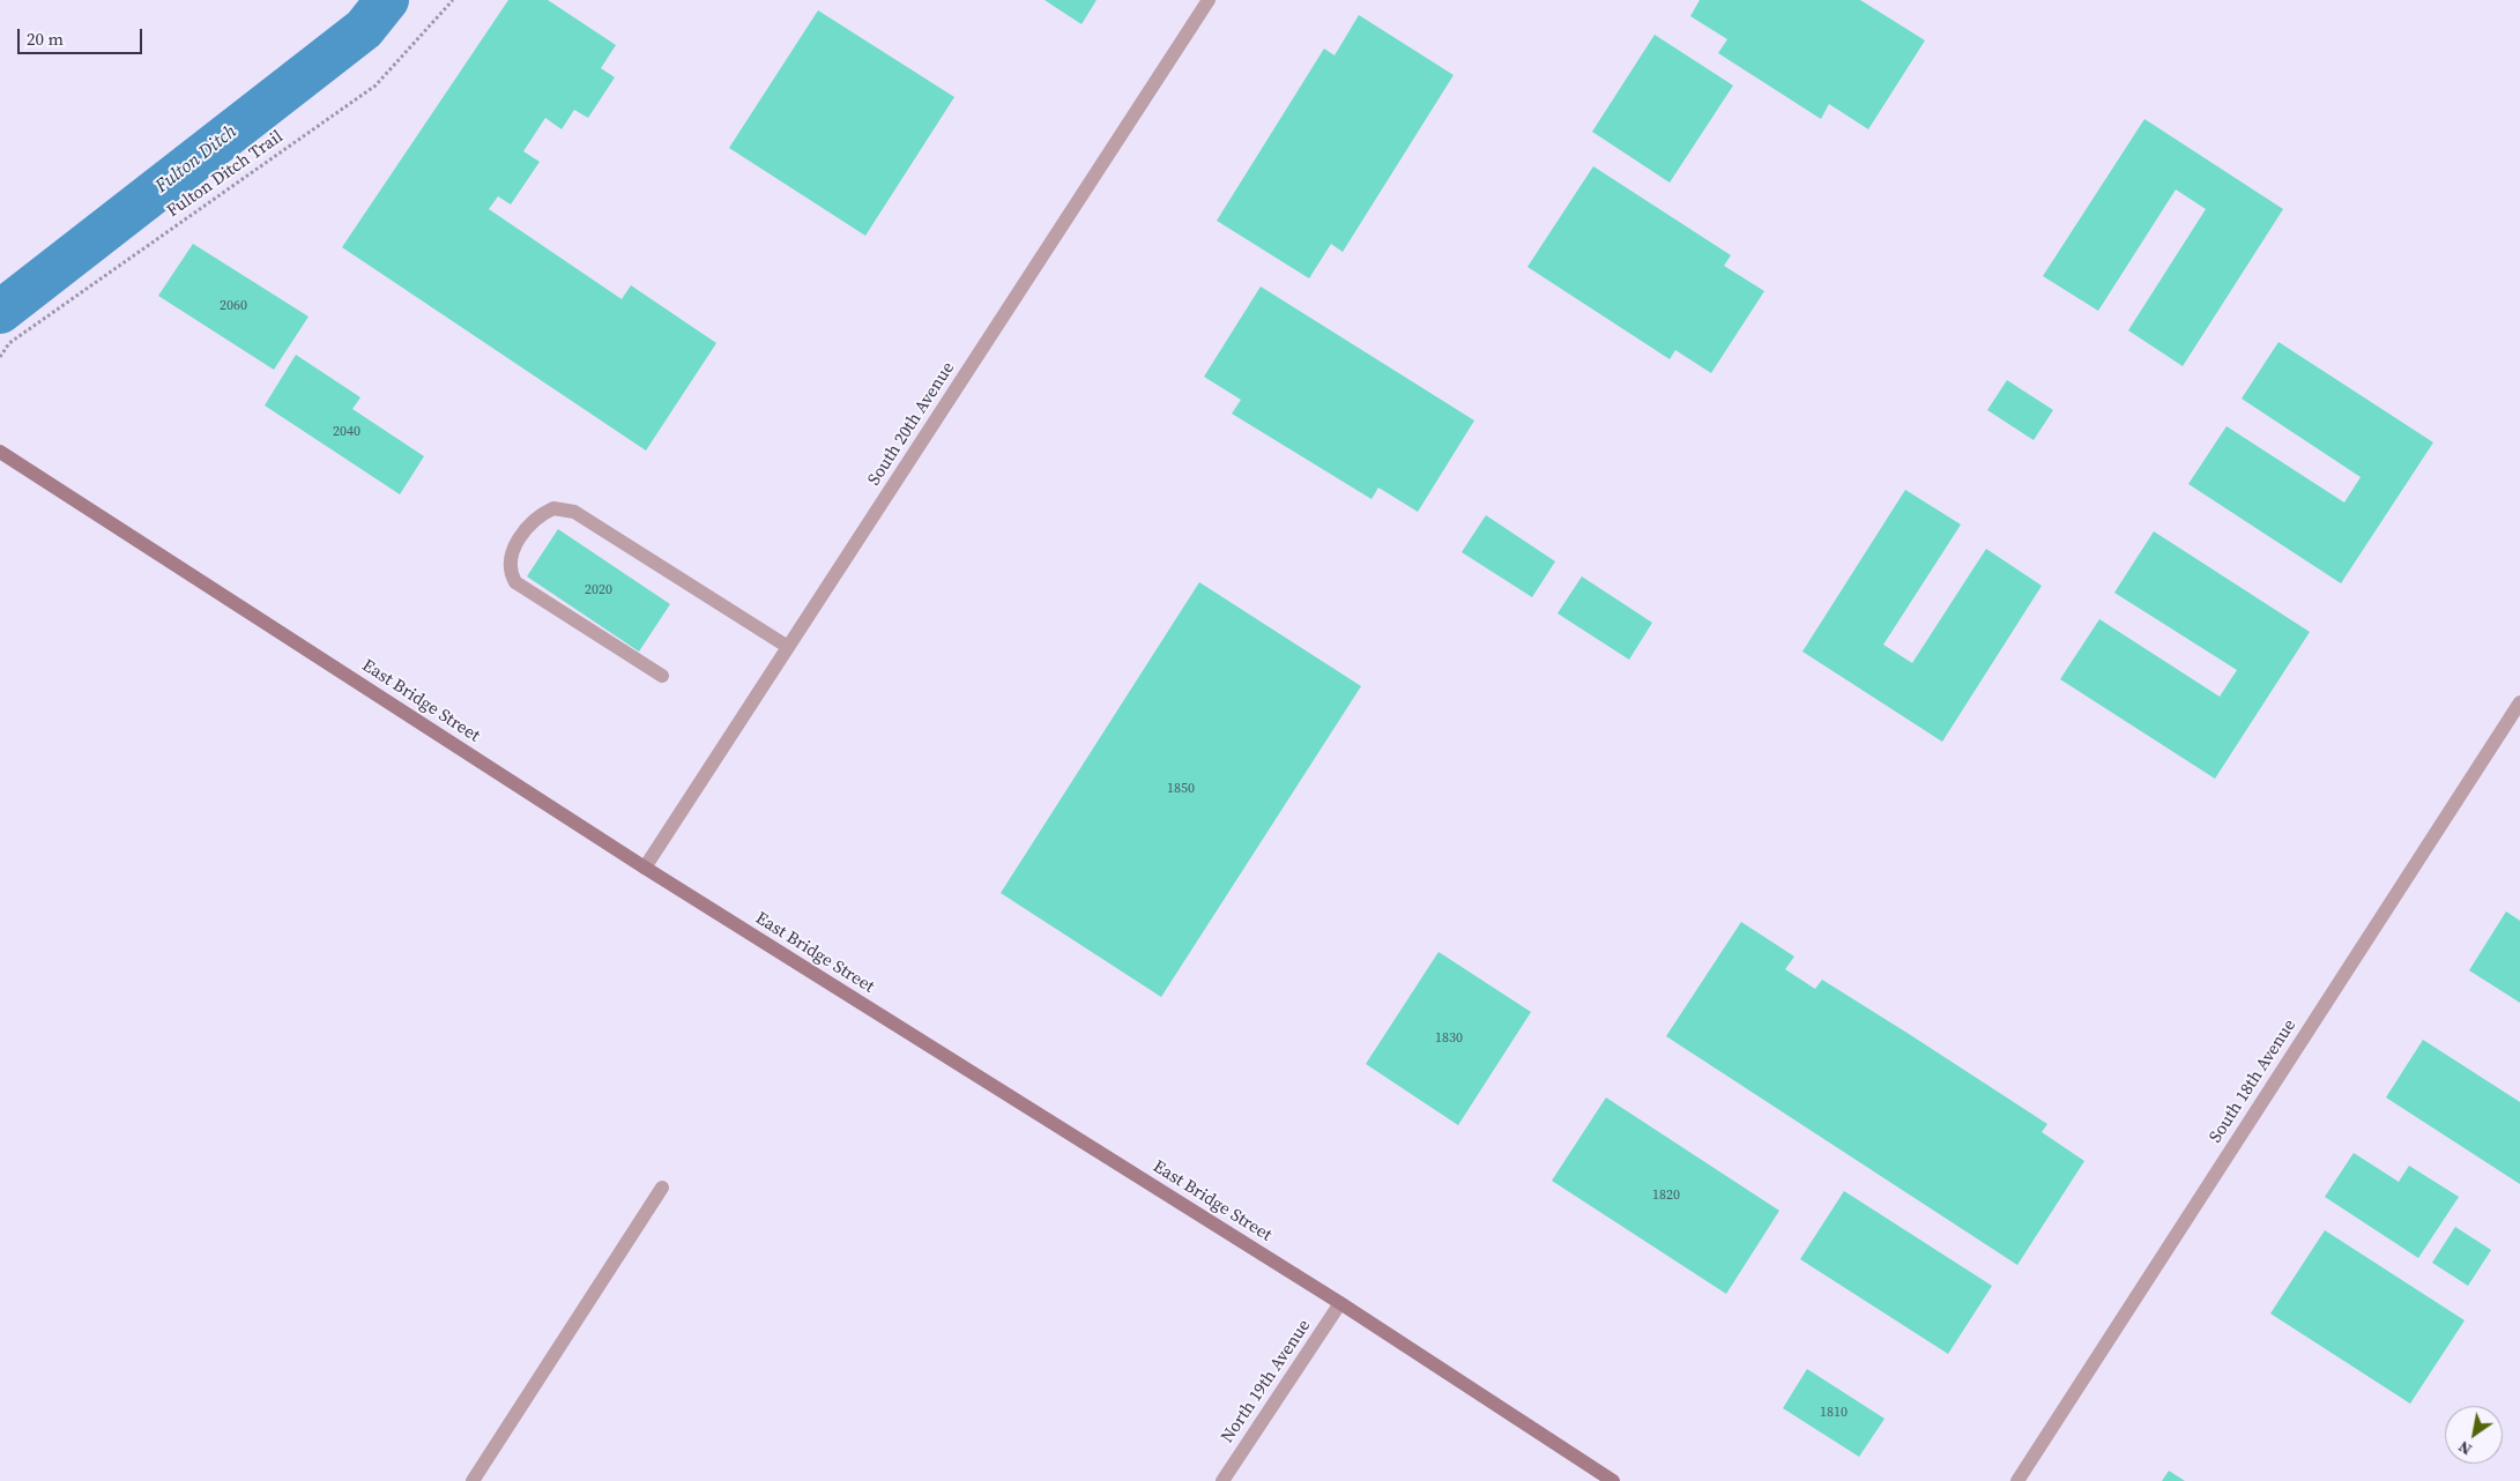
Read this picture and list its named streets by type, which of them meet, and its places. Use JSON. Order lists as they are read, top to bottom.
{
  "streets": {
    "main road": ["East Bridge Street"],
    "street": ["South 20th Avenue", "South 18th Avenue", "North 19th Avenue"],
    "path": ["Fulton Ditch Trail"]
  },
  "crossings": [
    ["South 20th Avenue", "East Bridge Street"],
    ["East Bridge Street", "North 19th Avenue"]
  ],
  "water": ["Fulton Ditch"],
  "house_numbers": [
    "2060",
    "2040",
    "2020",
    "1850",
    "1830",
    "1820",
    "1810"
  ],
  "scale_bar": "20 m",
  "north": "bottom left"
}
